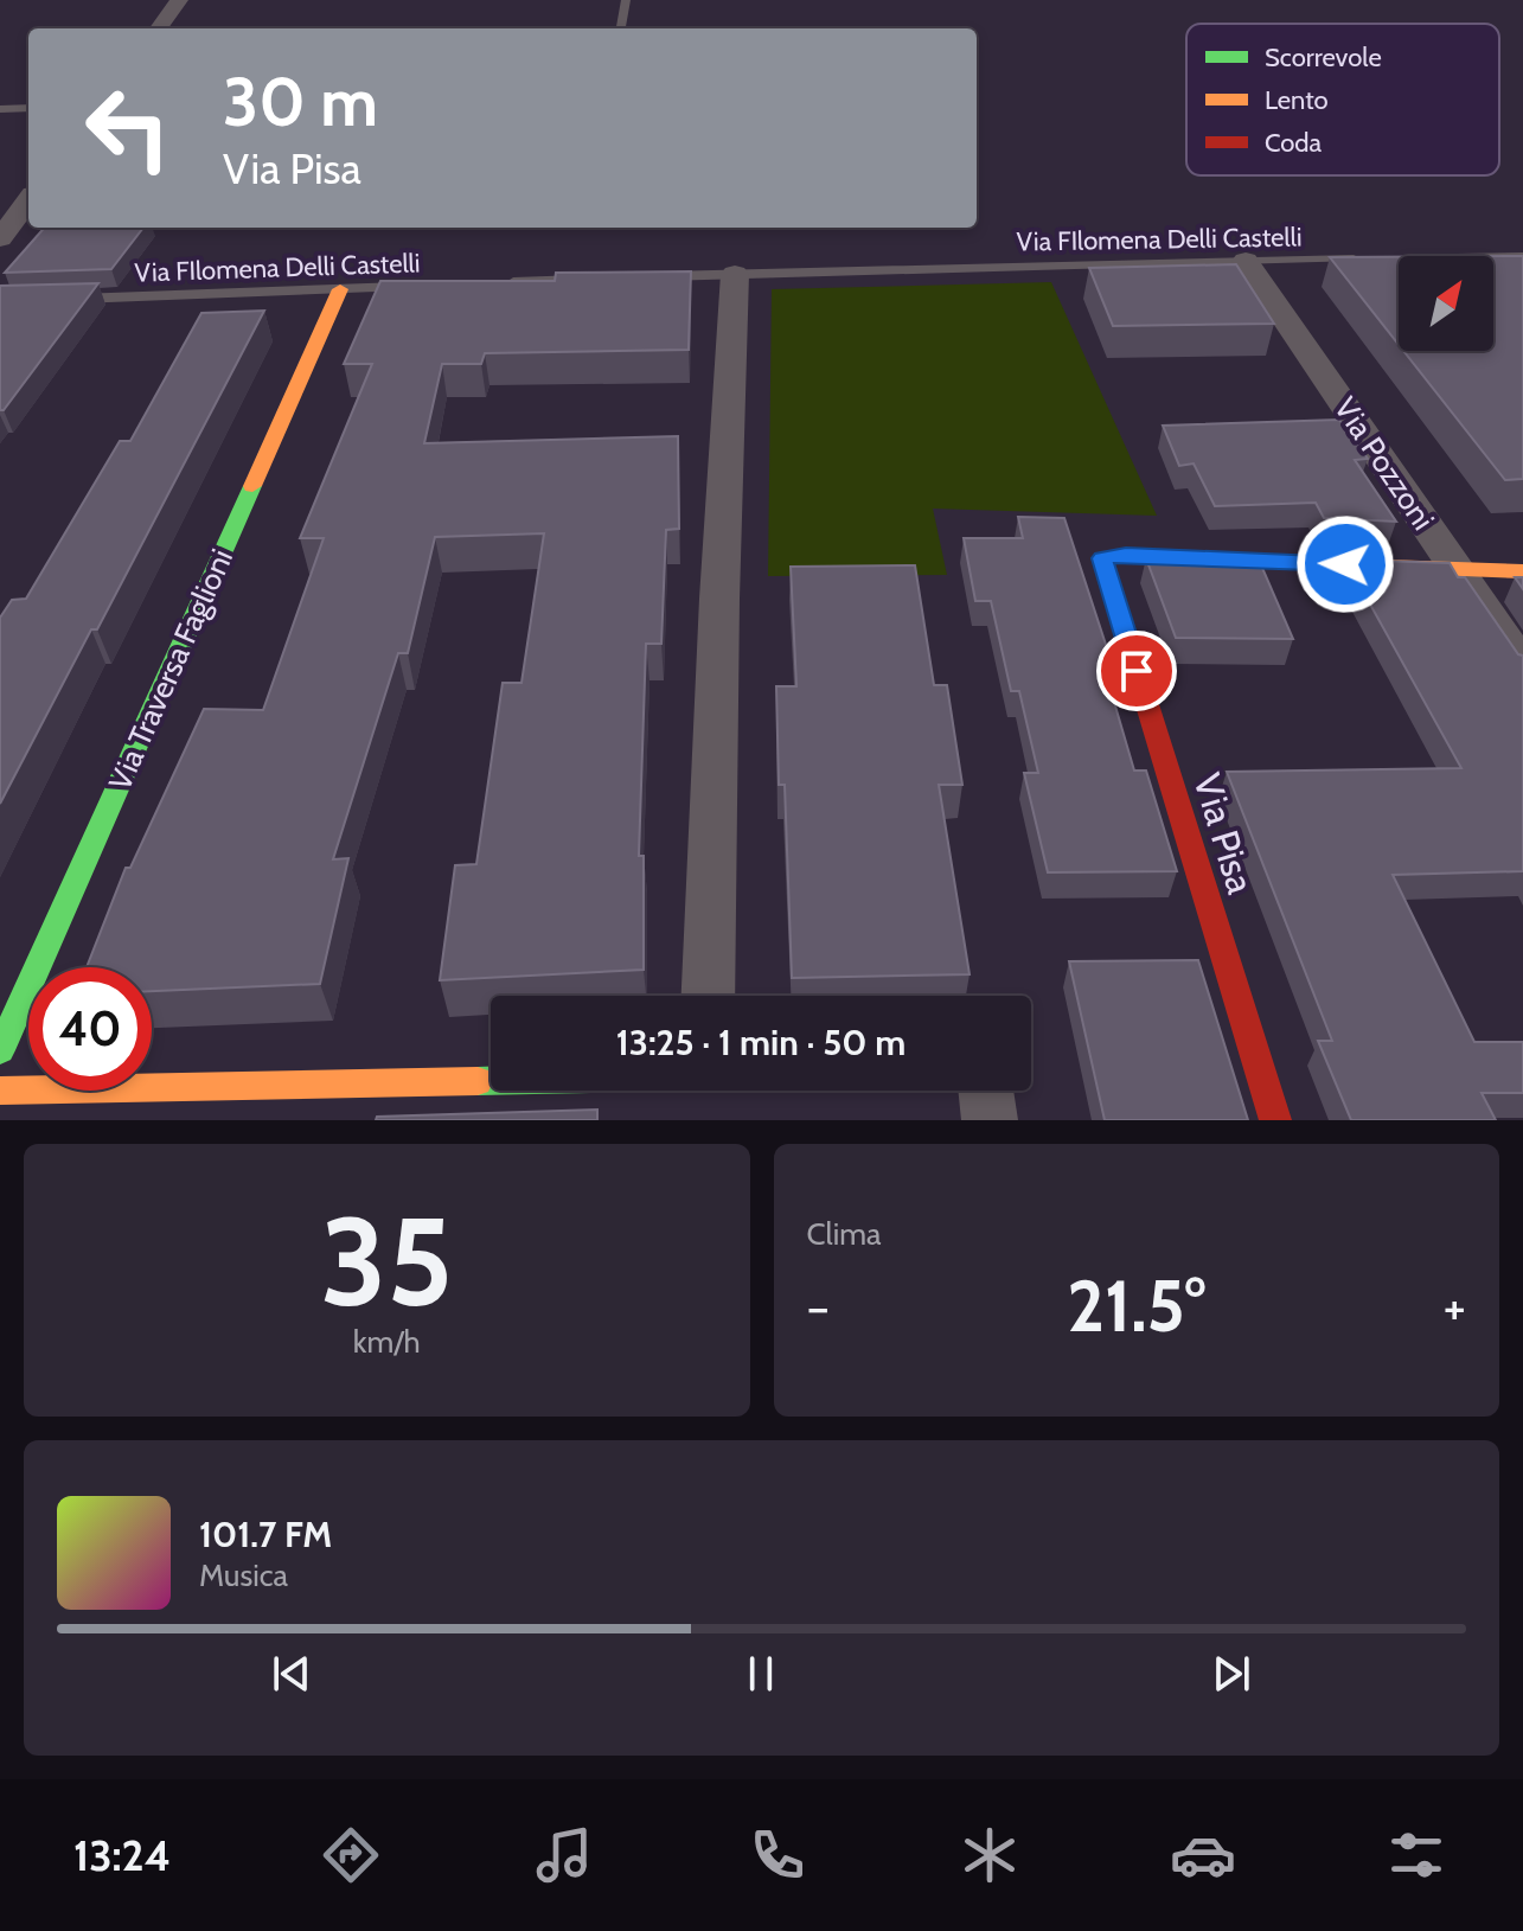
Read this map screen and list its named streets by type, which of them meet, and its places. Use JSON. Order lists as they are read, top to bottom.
{
  "streets": {
    "street": ["Via Pozzoni", "Via Traversa Faglioni", "Via Pisa"],
    "lane": ["Via FIlomena Delli Castelli"]
  },
  "crossings": [
    ["Via FIlomena Delli Castelli", "Via Pozzoni"],
    ["Via FIlomena Delli Castelli", "Via Traversa Faglioni"],
    ["Via Pozzoni", "Via Pisa"]
  ],
  "legend": ["Scorrevole", "Lento", "Coda"],
  "north": "top right",
  "page": {
    "turn": ["30 m", "Via Pisa"],
    "limit": "40",
    "trip": "13:25 · 1 min · 50 m",
    "tile": [
      ["35", "km/h"],
      "Clima"
    ],
    "heat": ["−", "21.5°", "+"],
    "song": ["101.7 FM", "Musica"],
    "tabs": "13:24"
  }
}
